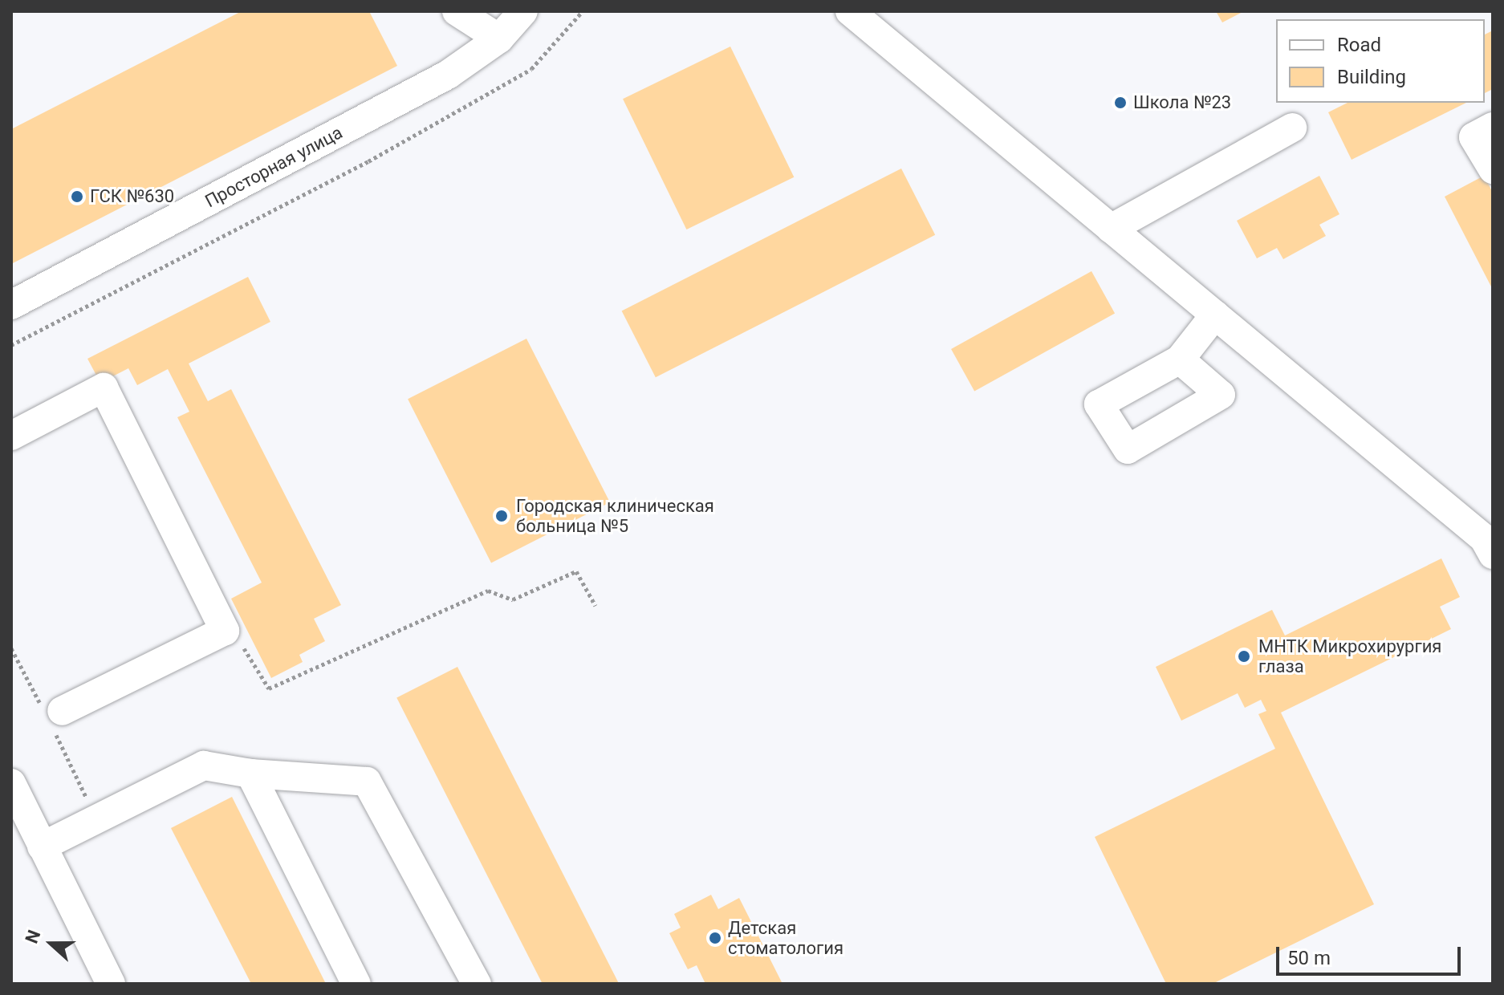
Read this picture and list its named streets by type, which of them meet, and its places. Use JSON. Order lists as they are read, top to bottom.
{
  "streets": {
    "street": ["Просторная улица"]
  },
  "places": [
    "Школа №23",
    "ГСК №630",
    "Городская клиническая больница №5",
    "МНТК Микрохирургия глаза",
    "Детская стоматология"
  ],
  "legend": ["Road", "Building"],
  "scale_bar": "50 m",
  "north": "left"
}
